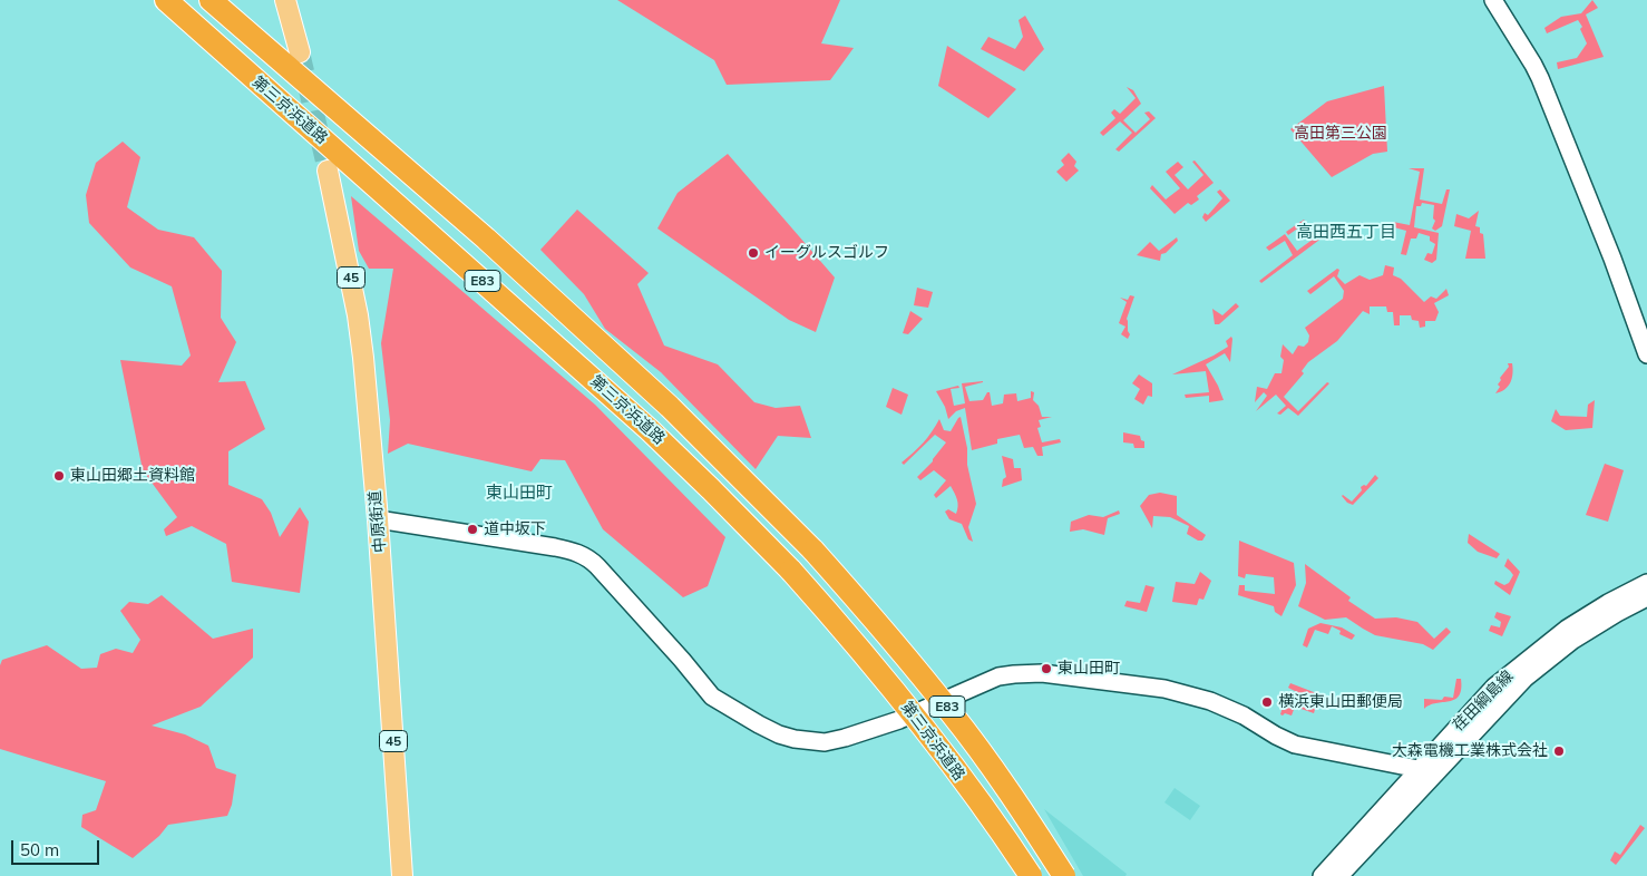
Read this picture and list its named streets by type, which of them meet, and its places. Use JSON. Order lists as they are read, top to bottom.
{
  "streets": {
    "highway": ["第三京浜道路", "E83"],
    "main road": ["45", "中原街道"],
    "street": ["荏田綱島線"]
  },
  "districts": ["高田西五丁目", "東山田町"],
  "parks": ["高田第三公園"],
  "places": [
    "イーグルスゴルフ",
    "東山田郷土資料館",
    "道中坂下",
    "東山田町",
    "横浜東山田郵便局",
    "大森電機工業株式会社"
  ],
  "scale_bar": "50 m"
}
